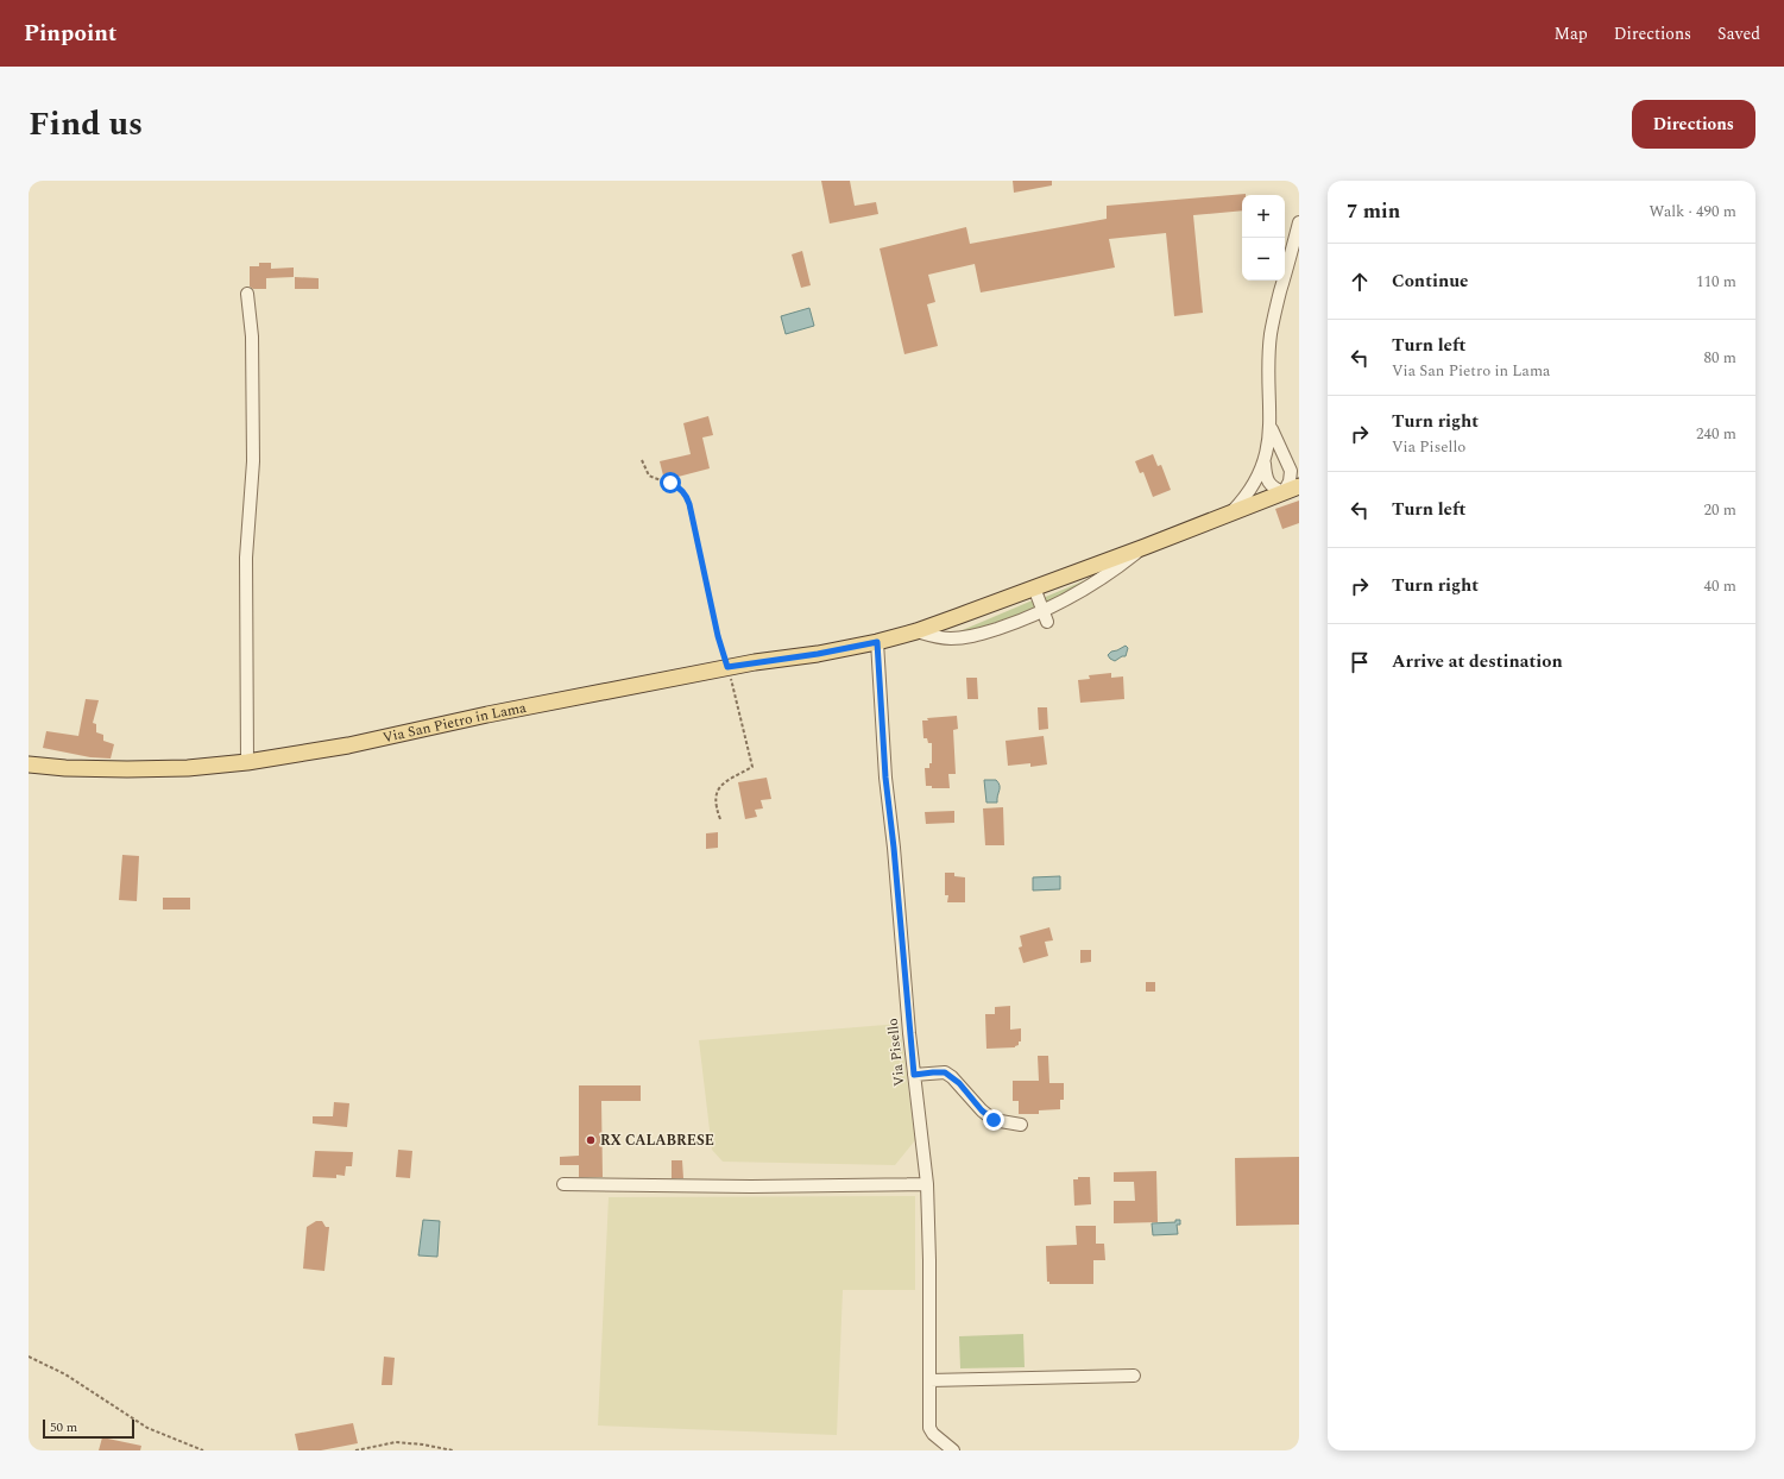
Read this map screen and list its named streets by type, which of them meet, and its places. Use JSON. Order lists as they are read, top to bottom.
{
  "streets": {
    "main road": ["Via San Pietro in Lama"],
    "street": ["Via Pisello"]
  },
  "crossings": [
    ["Via San Pietro in Lama", "Via Pisello"]
  ],
  "places": ["RX CALABRESE"],
  "scale_bar": "50 m",
  "page": {
    "header": "Pinpoint",
    "nav": ["Map", "Directions", "Saved"],
    "title": "Find us",
    "buttons": "Directions",
    "heading": ["7 min", "Walk · 490 m"],
    "map_buttons": ["+", "−"],
    "list": [
      ["Continue", "110 m"],
      ["Turn left", "Via San Pietro in Lama", "80 m"],
      ["Turn right", "Via Pisello", "240 m"],
      ["Turn left", "20 m"],
      ["Turn right", "40 m"],
      "Arrive at destination"
    ],
    "scale": "50 m"
  }
}
